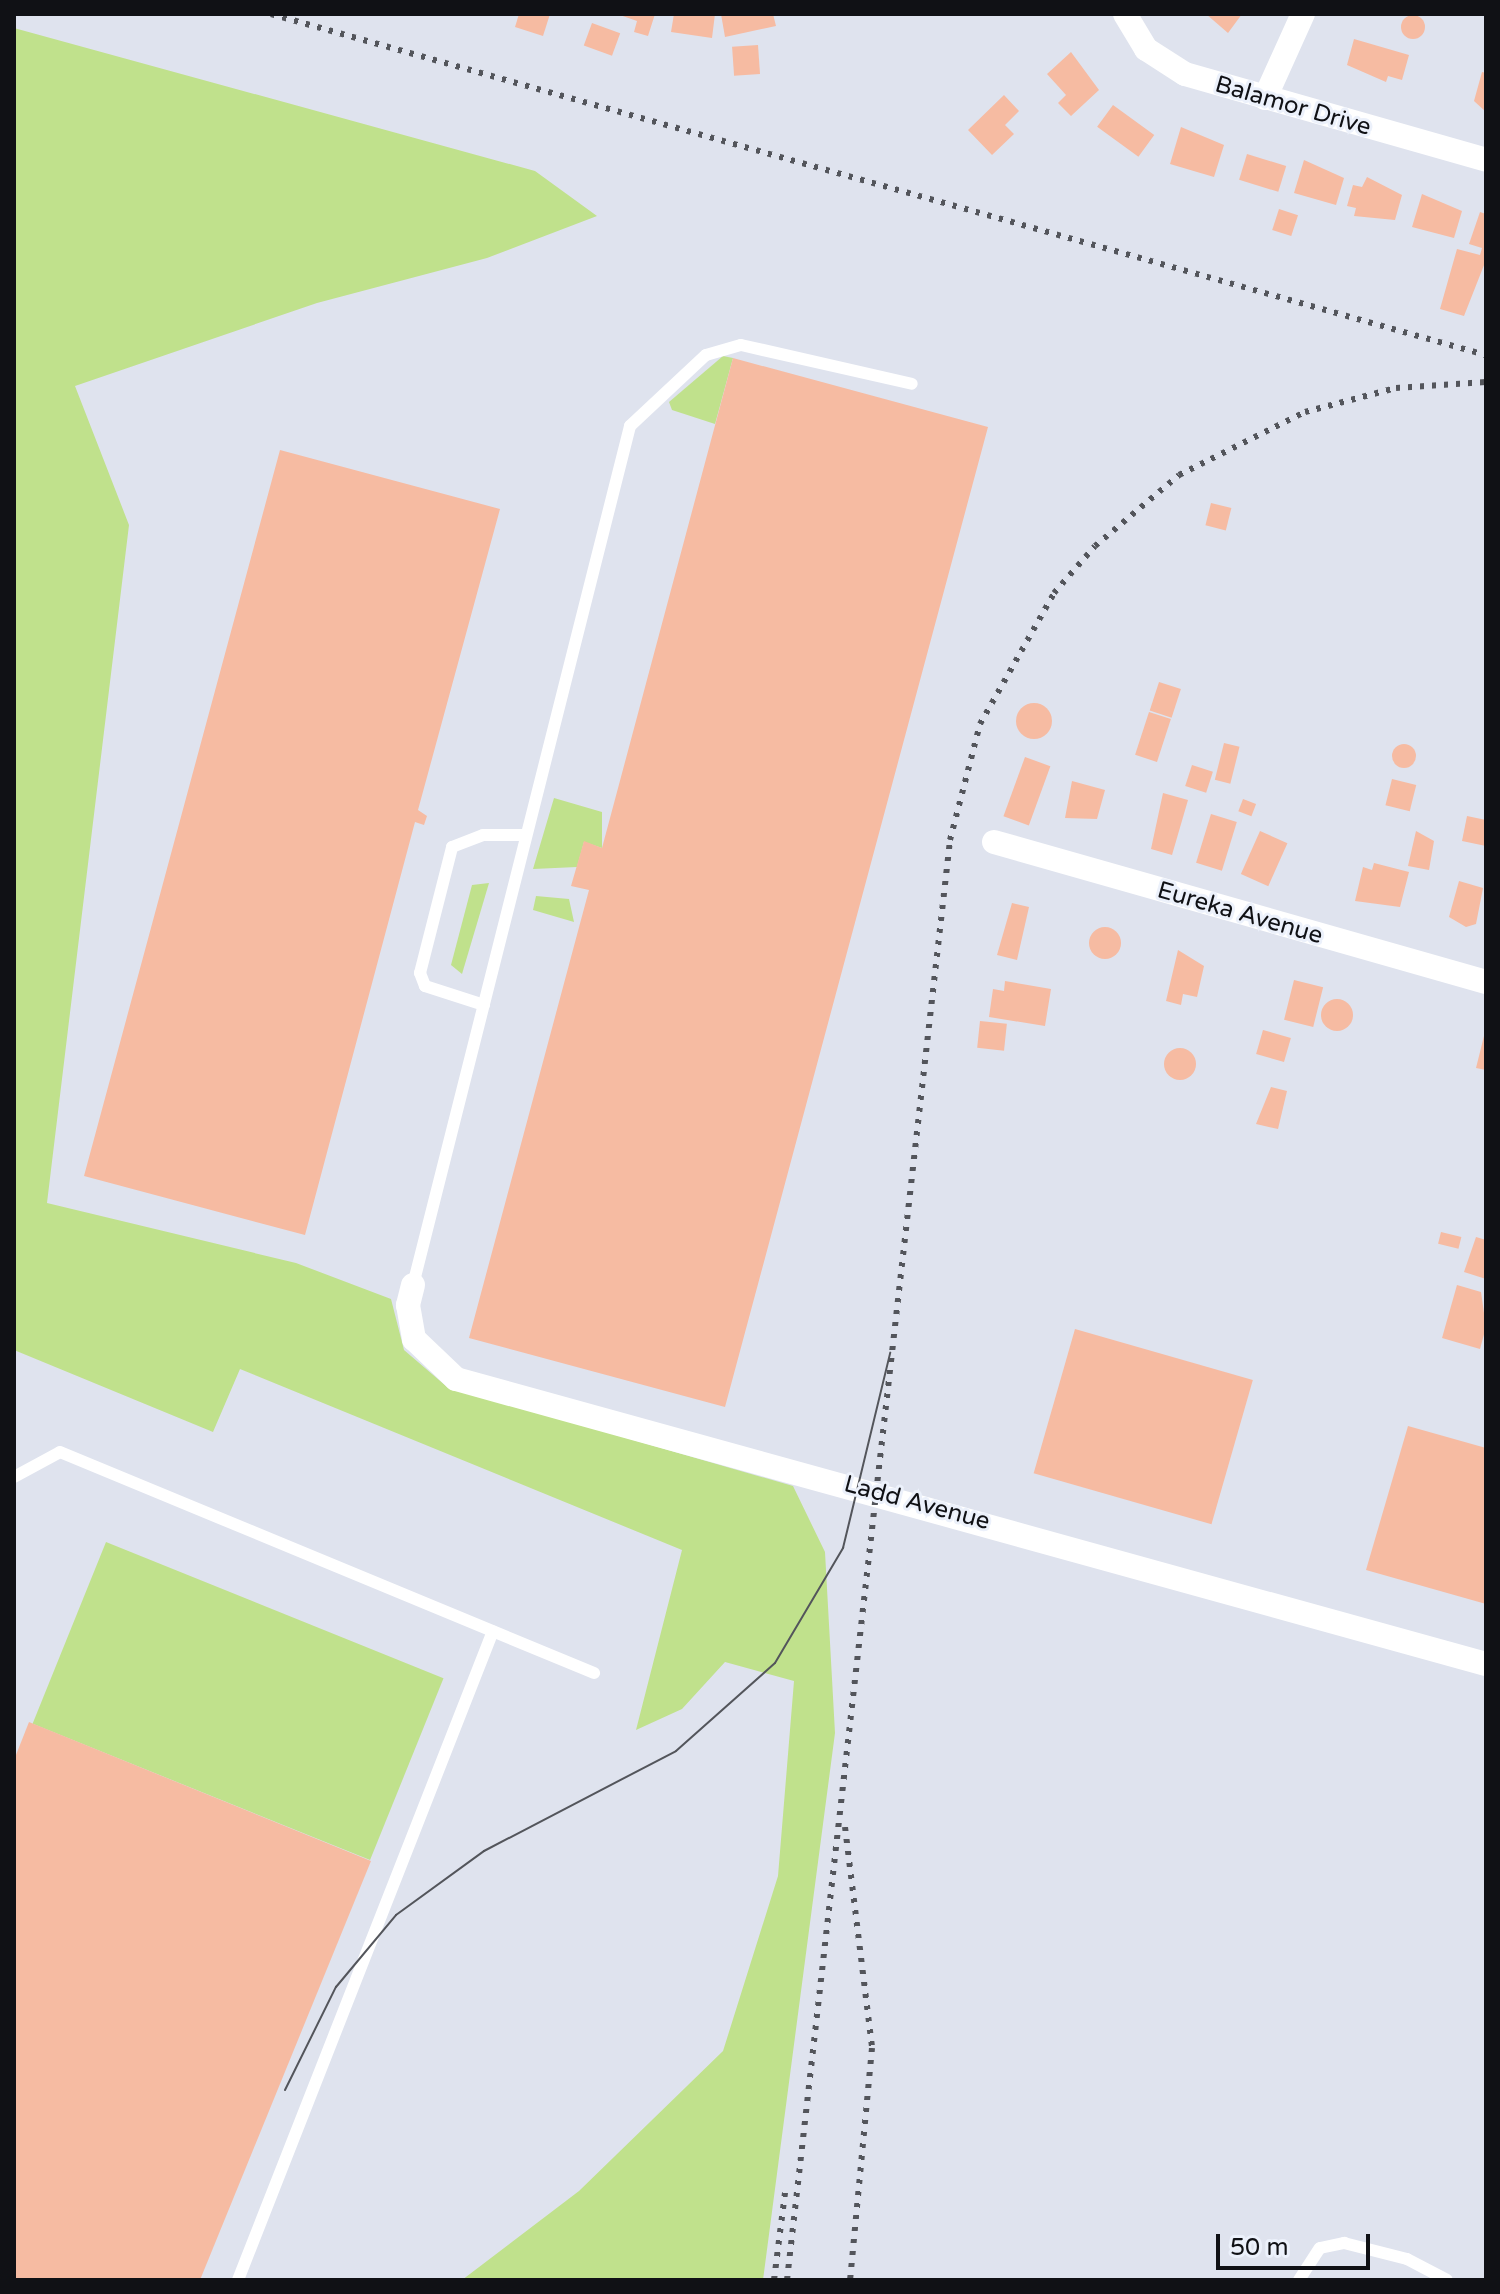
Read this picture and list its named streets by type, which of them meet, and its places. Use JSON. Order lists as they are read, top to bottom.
{
  "streets": {
    "street": ["Balamor Drive", "Eureka Avenue", "Ladd Avenue"]
  },
  "scale_bar": "50 m"
}
